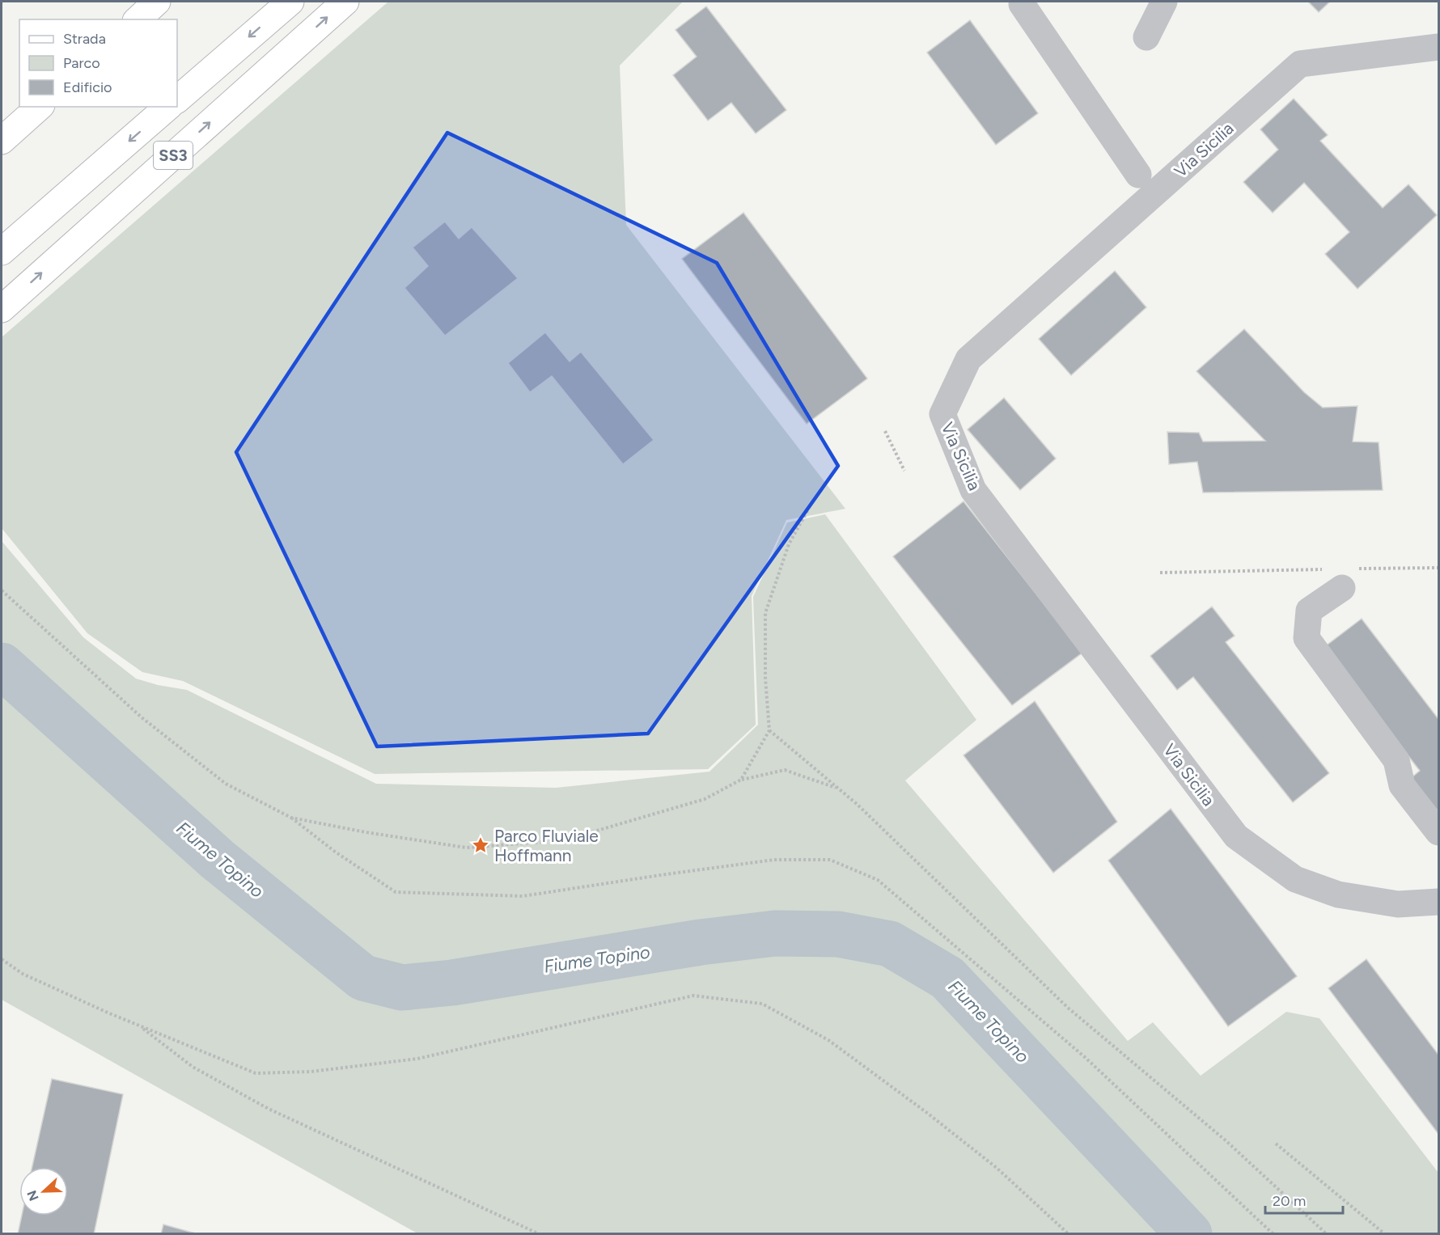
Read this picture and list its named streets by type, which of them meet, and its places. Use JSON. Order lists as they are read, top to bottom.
{
  "streets": {
    "main road": ["SS3"],
    "street": ["Via Sicilia"]
  },
  "water": ["Fiume Topino"],
  "places": {
    "place": ["Parco Fluviale Hoffmann"]
  },
  "legend": ["Strada", "Parco", "Edificio"],
  "scale_bar": "20 m",
  "north": "left"
}
